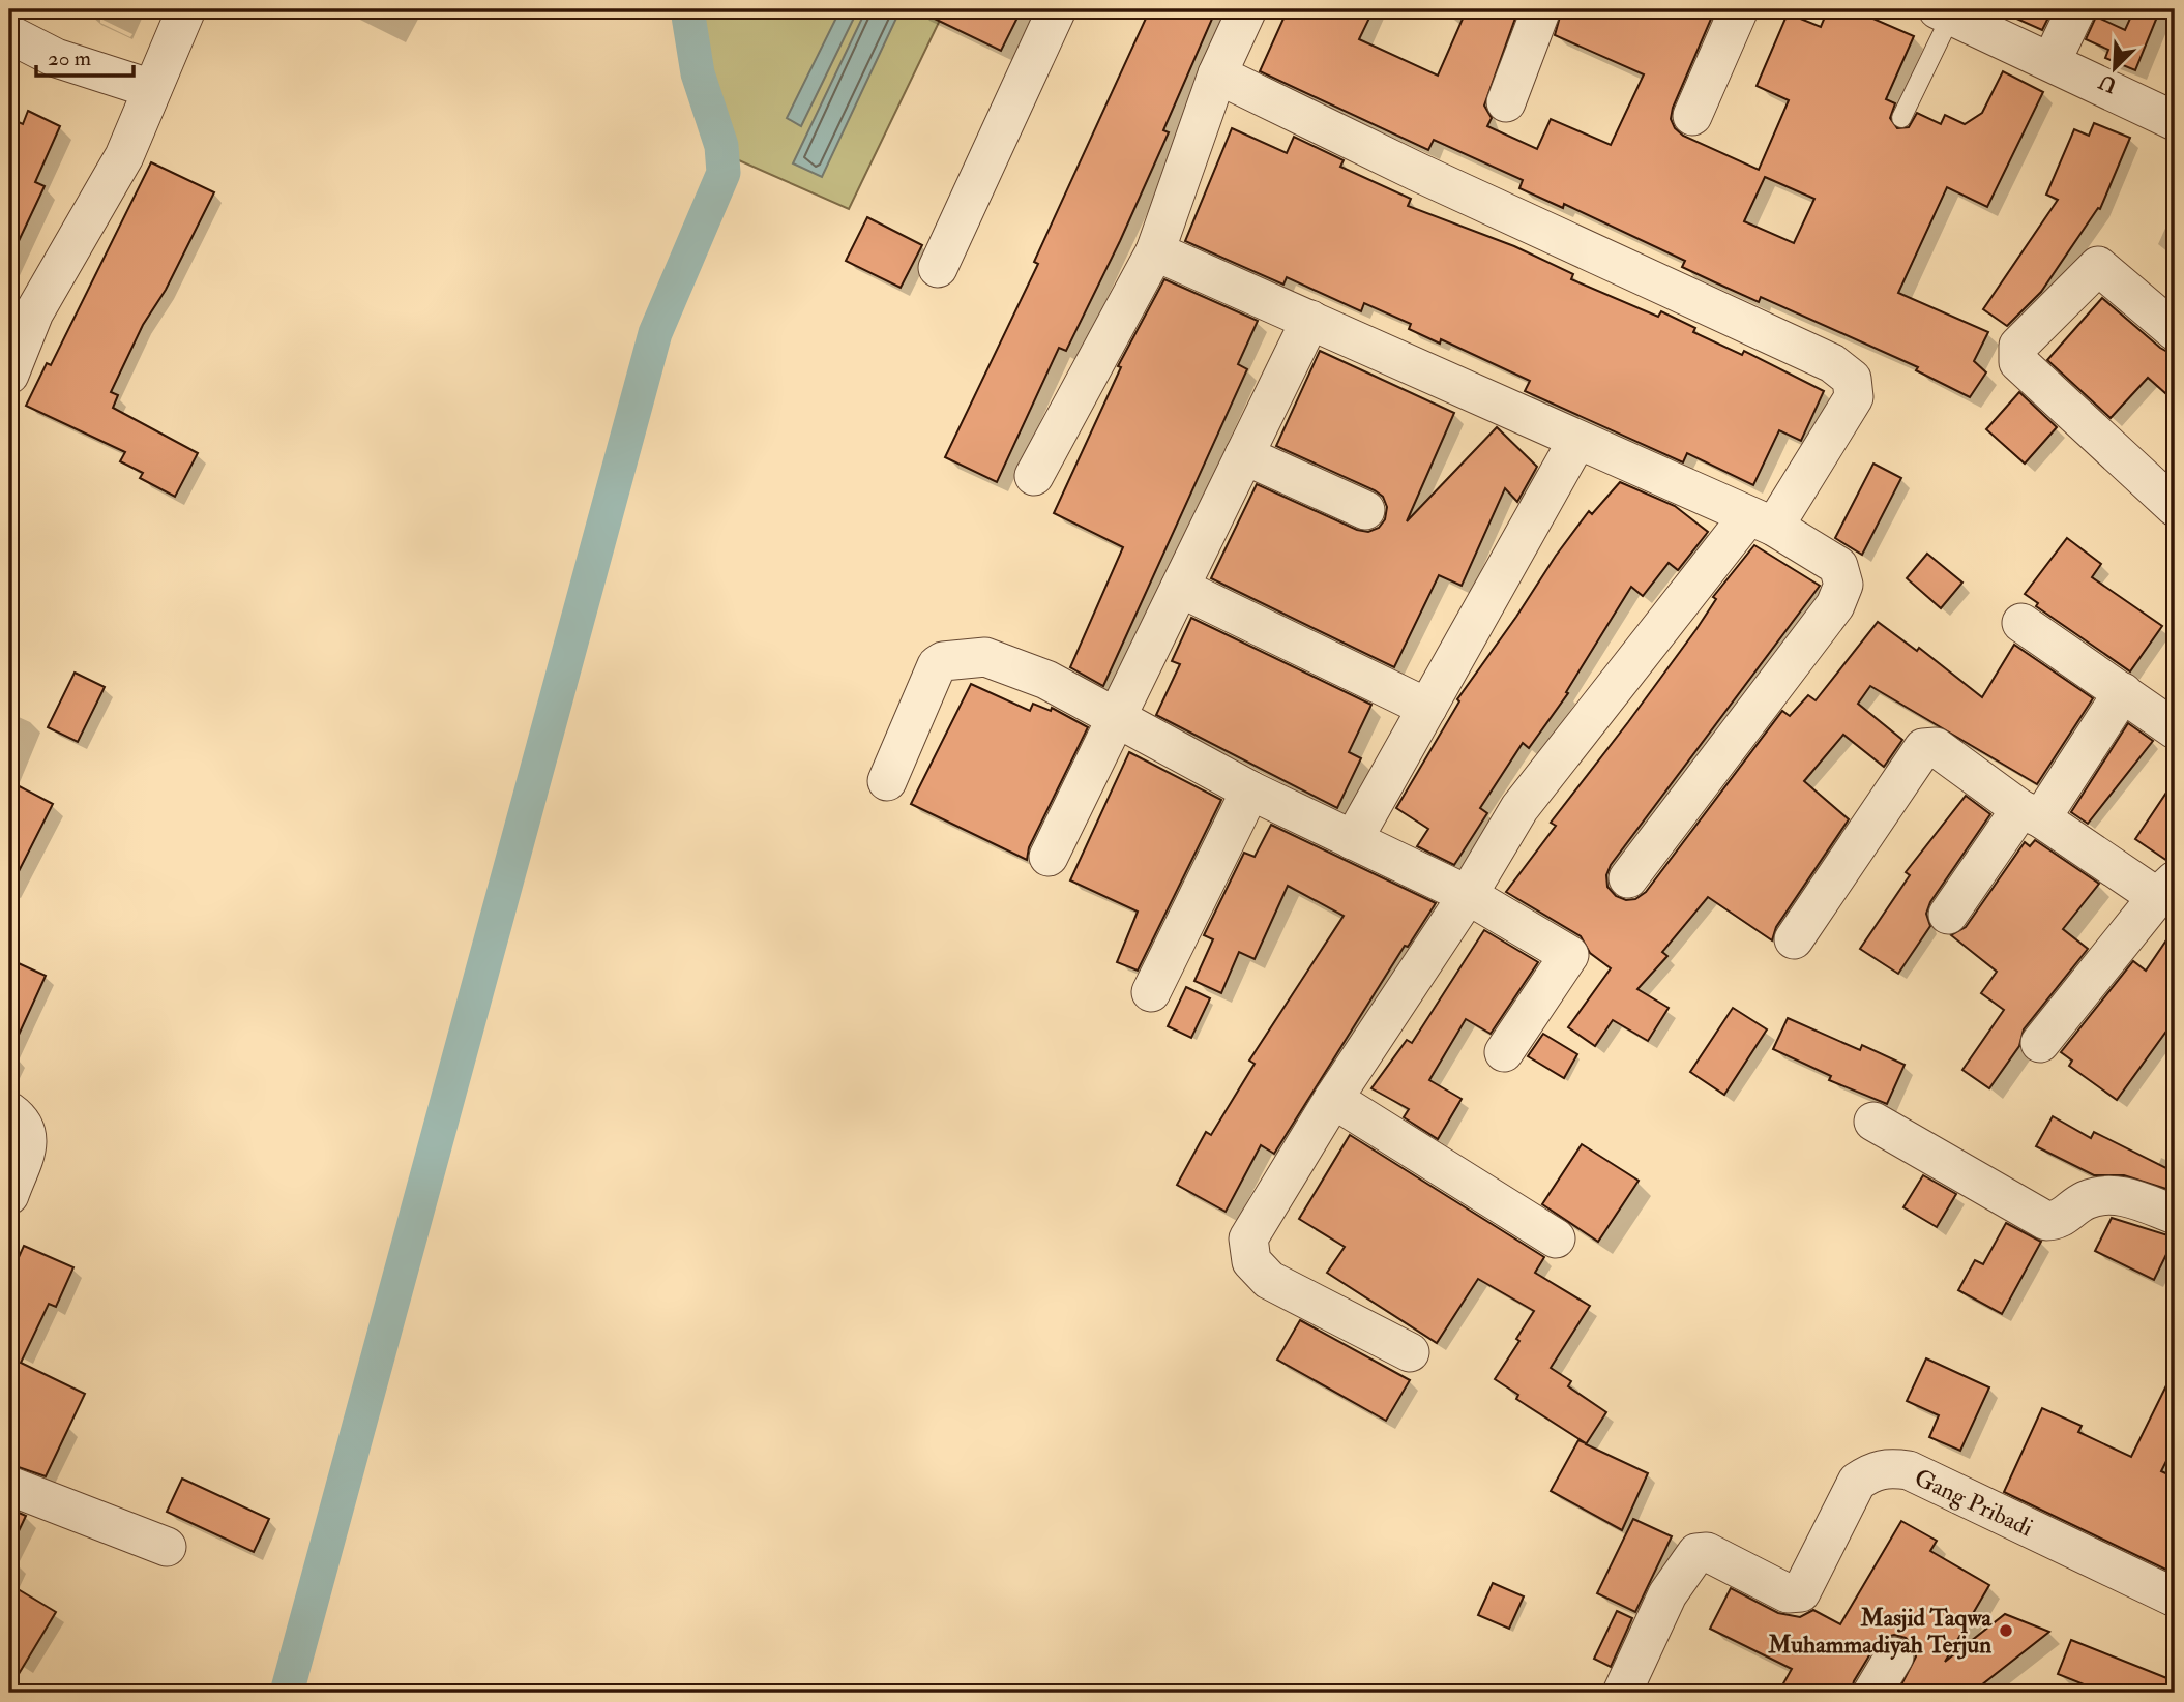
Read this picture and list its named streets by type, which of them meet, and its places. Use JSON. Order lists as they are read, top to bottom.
{
  "streets": {
    "street": ["Gang Pribadi"]
  },
  "places": ["Masjid Taqwa Muhammadiyah Terjun"],
  "scale_bar": "20 m",
  "north": "bottom left"
}
